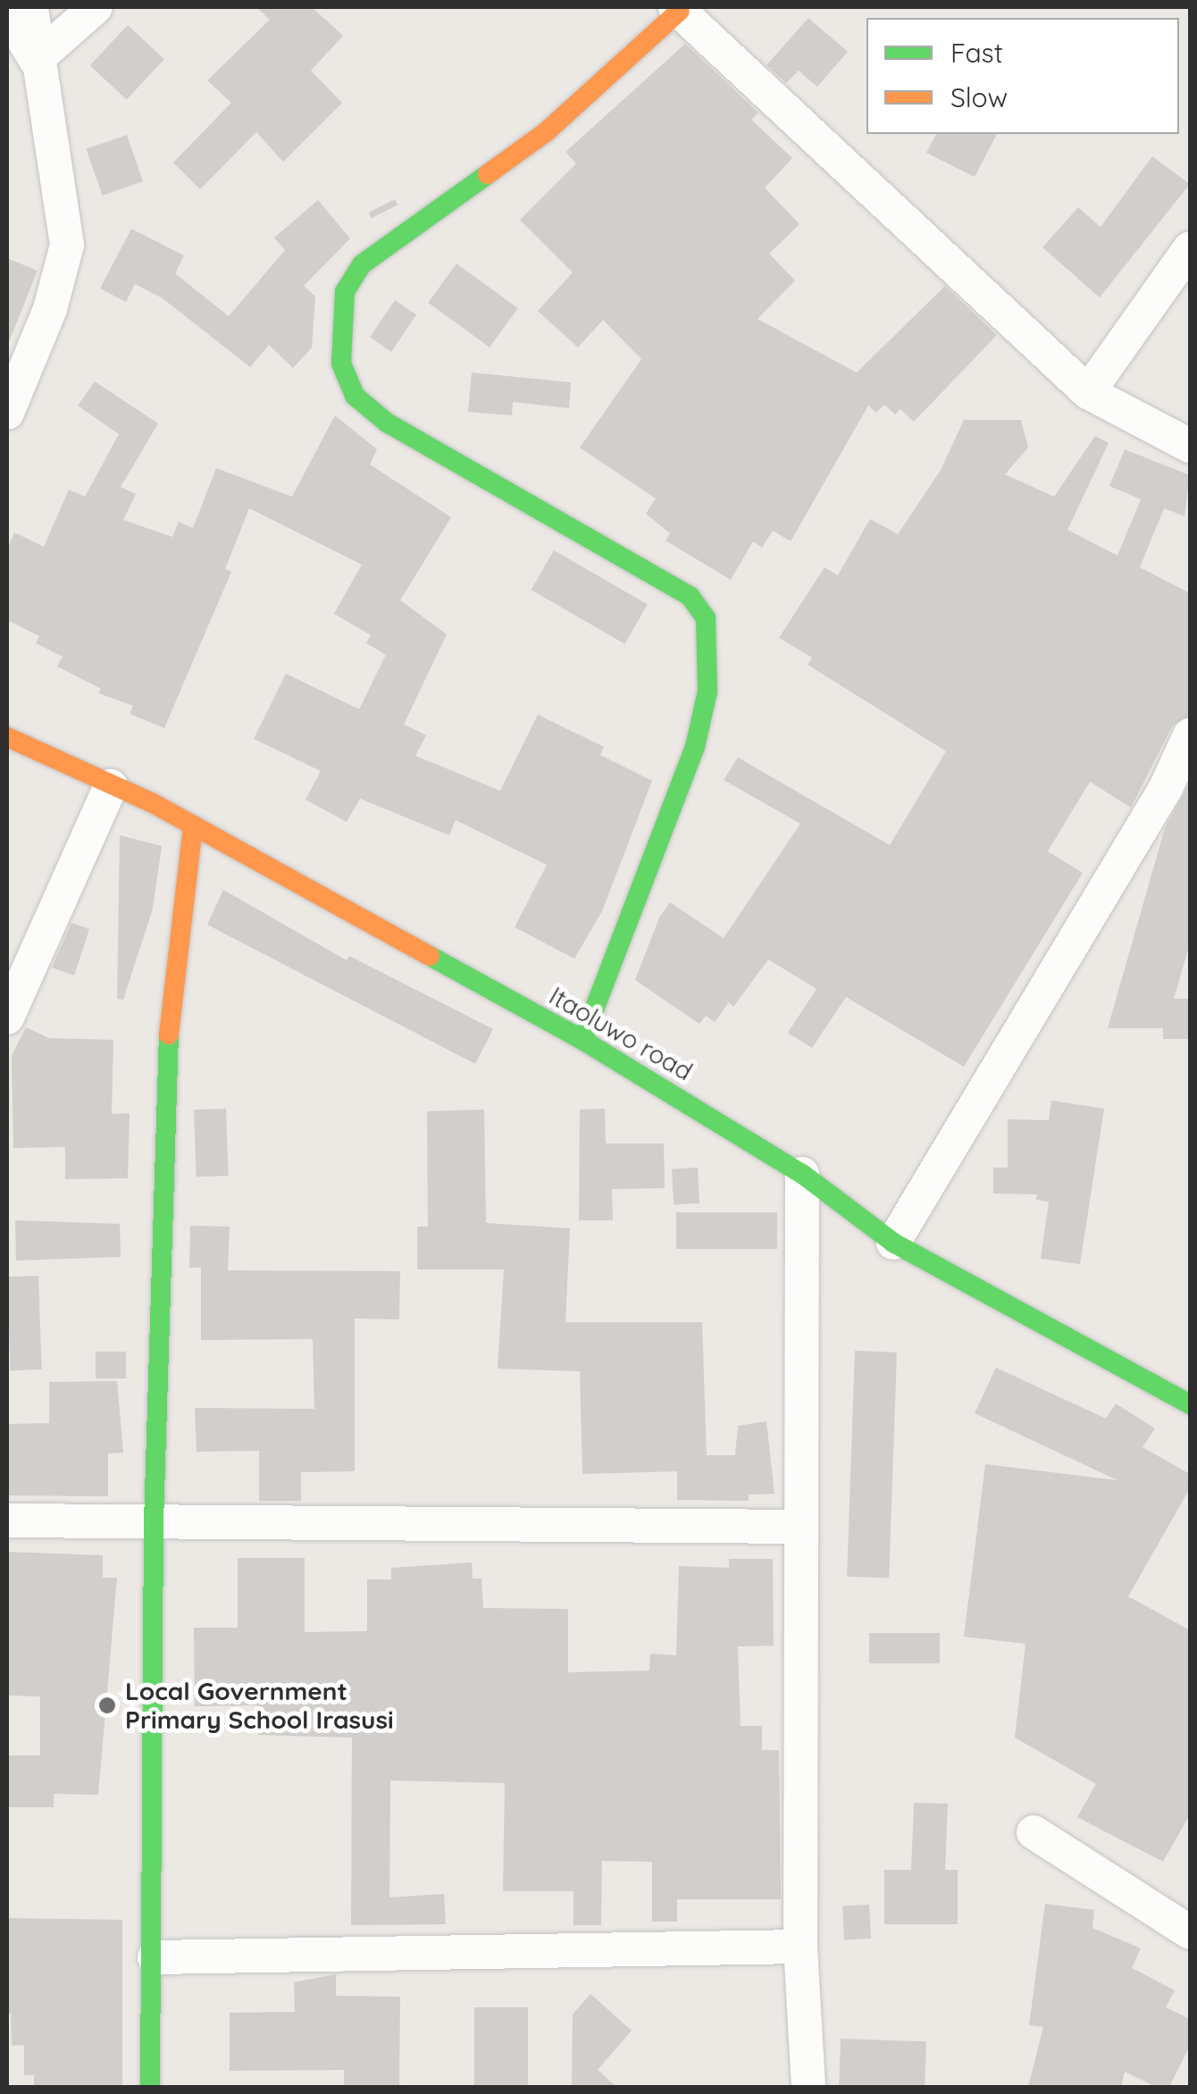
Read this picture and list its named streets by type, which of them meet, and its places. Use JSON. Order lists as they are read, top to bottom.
{
  "streets": {
    "street": ["Itaoluwo road"]
  },
  "places": ["Local Government Primary School Irasusi"],
  "legend": ["Fast", "Slow"]
}
